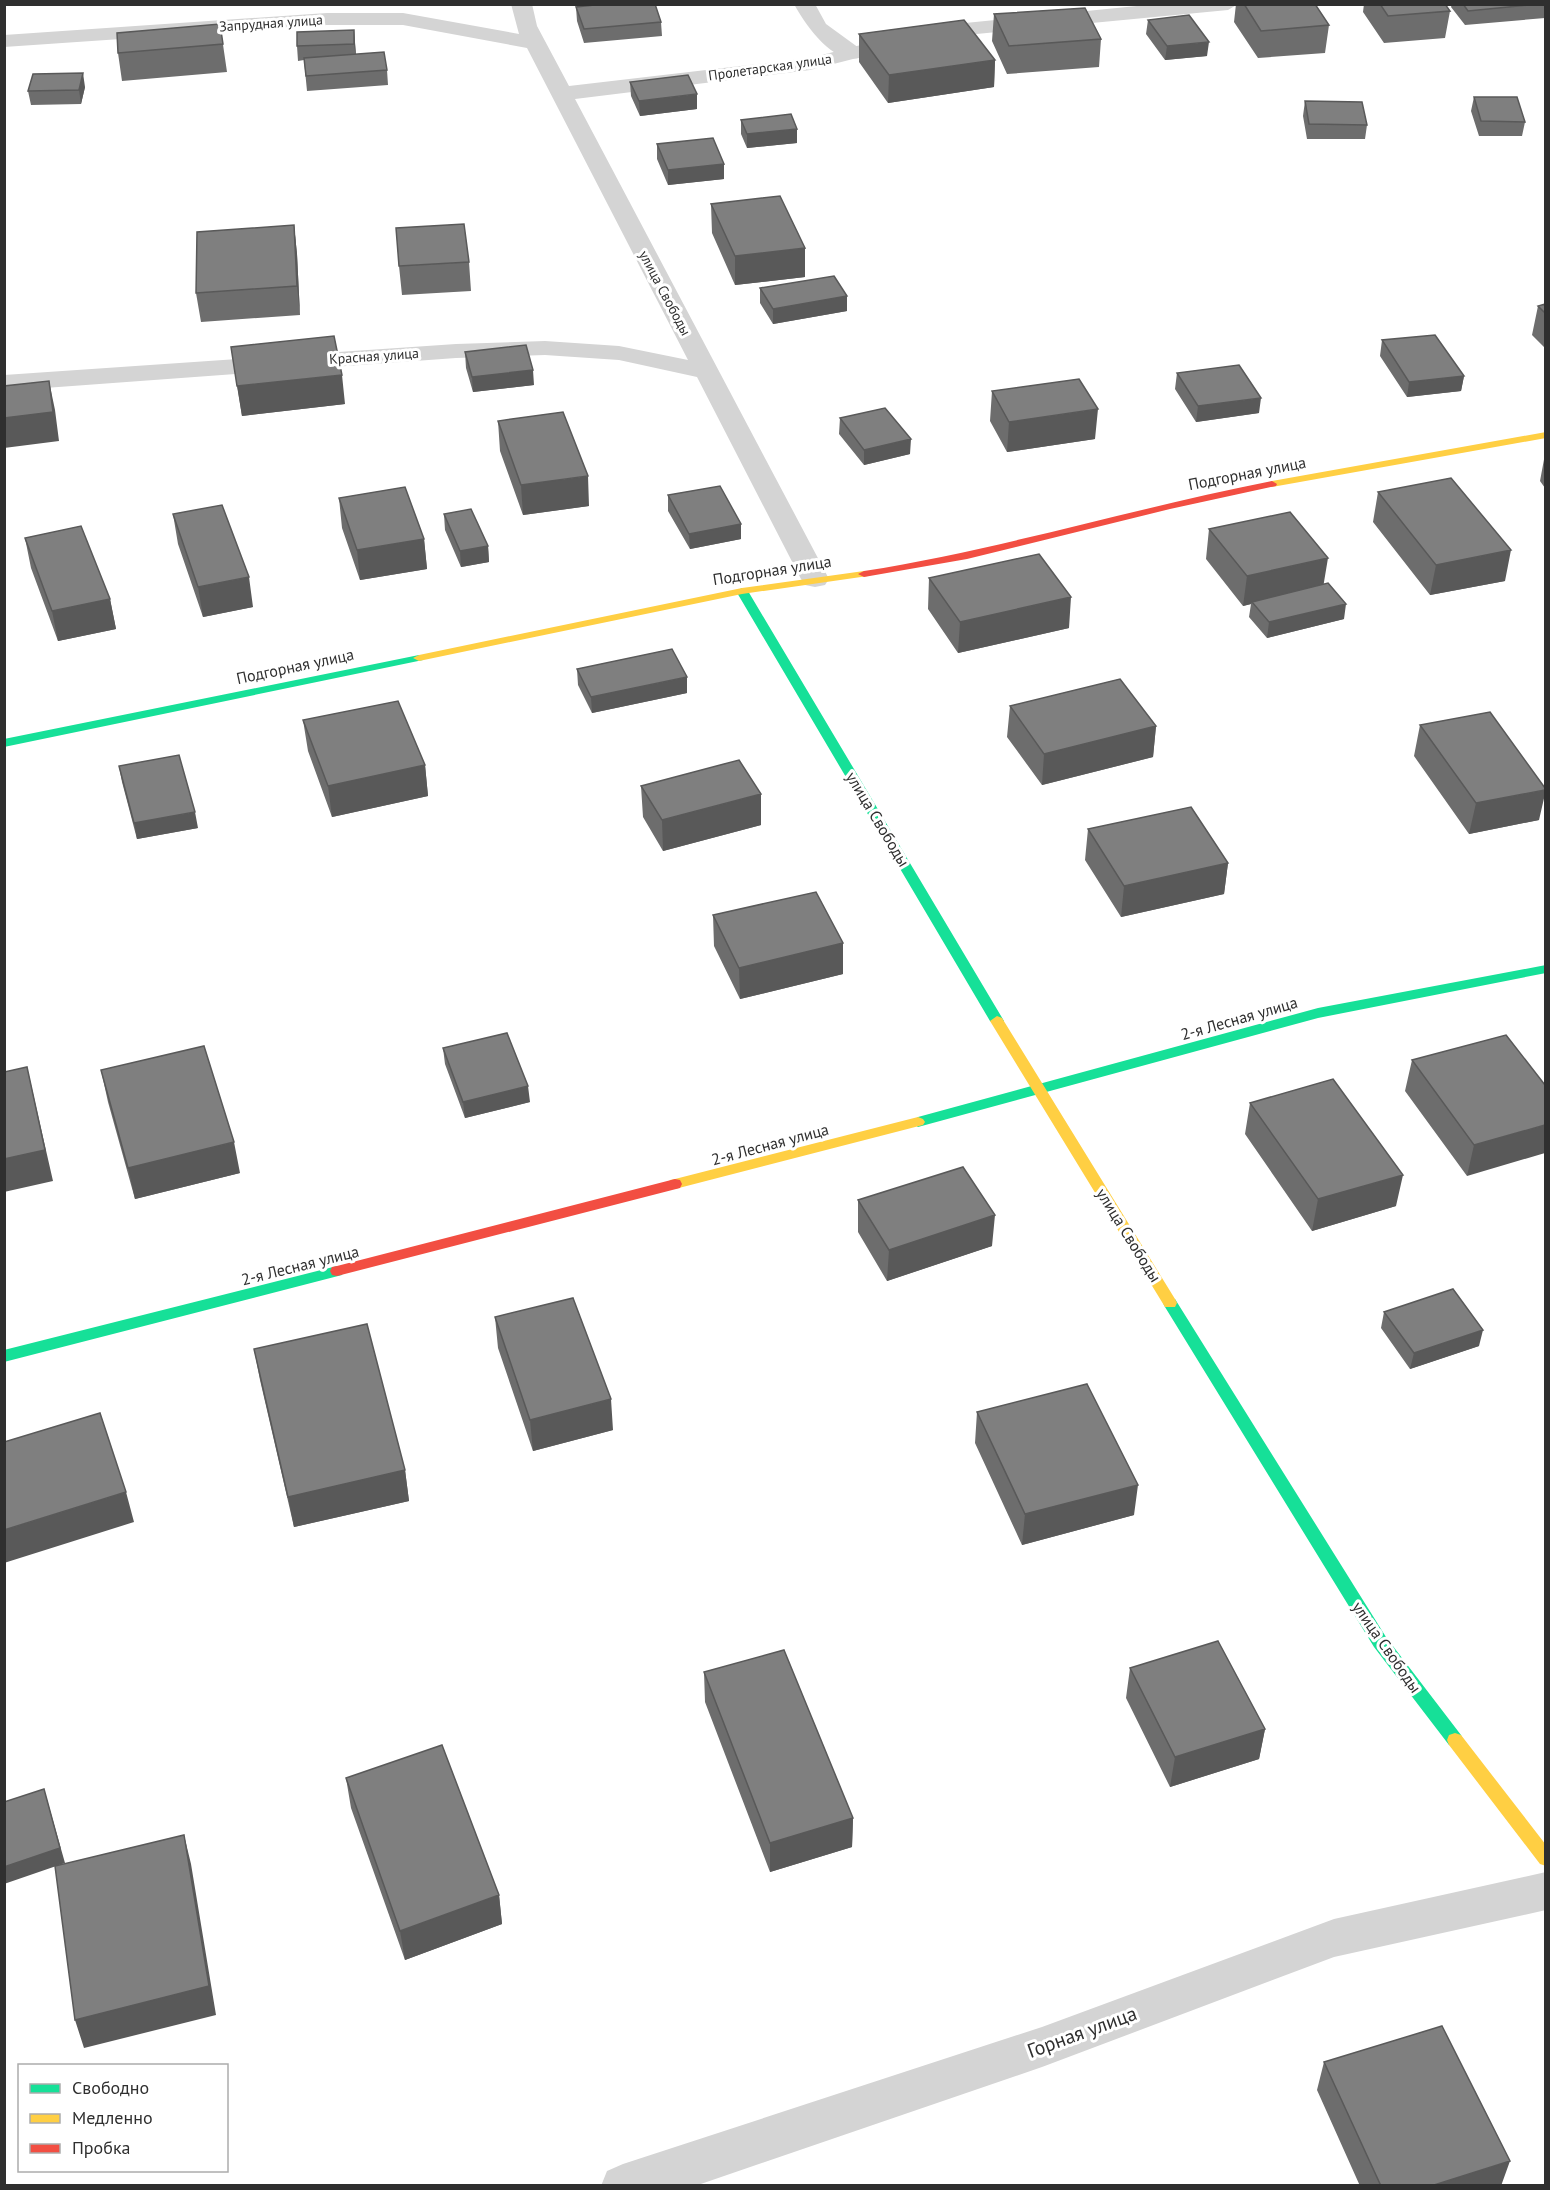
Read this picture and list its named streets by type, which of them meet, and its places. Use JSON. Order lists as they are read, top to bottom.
{
  "streets": {
    "street": [
      "Запрудная улица",
      "Пролетарская улица",
      "улица Свободы",
      "Красная улица",
      "Подгорная улица",
      "2-я Лесная улица",
      "Горная улица"
    ]
  },
  "crossings": [
    ["Запрудная улица", "улица Свободы"],
    ["Пролетарская улица", "улица Свободы"],
    ["улица Свободы", "Красная улица"],
    ["улица Свободы", "Подгорная улица"],
    ["улица Свободы", "2-я Лесная улица"]
  ],
  "legend": ["Свободно", "Медленно", "Пробка"]
}
